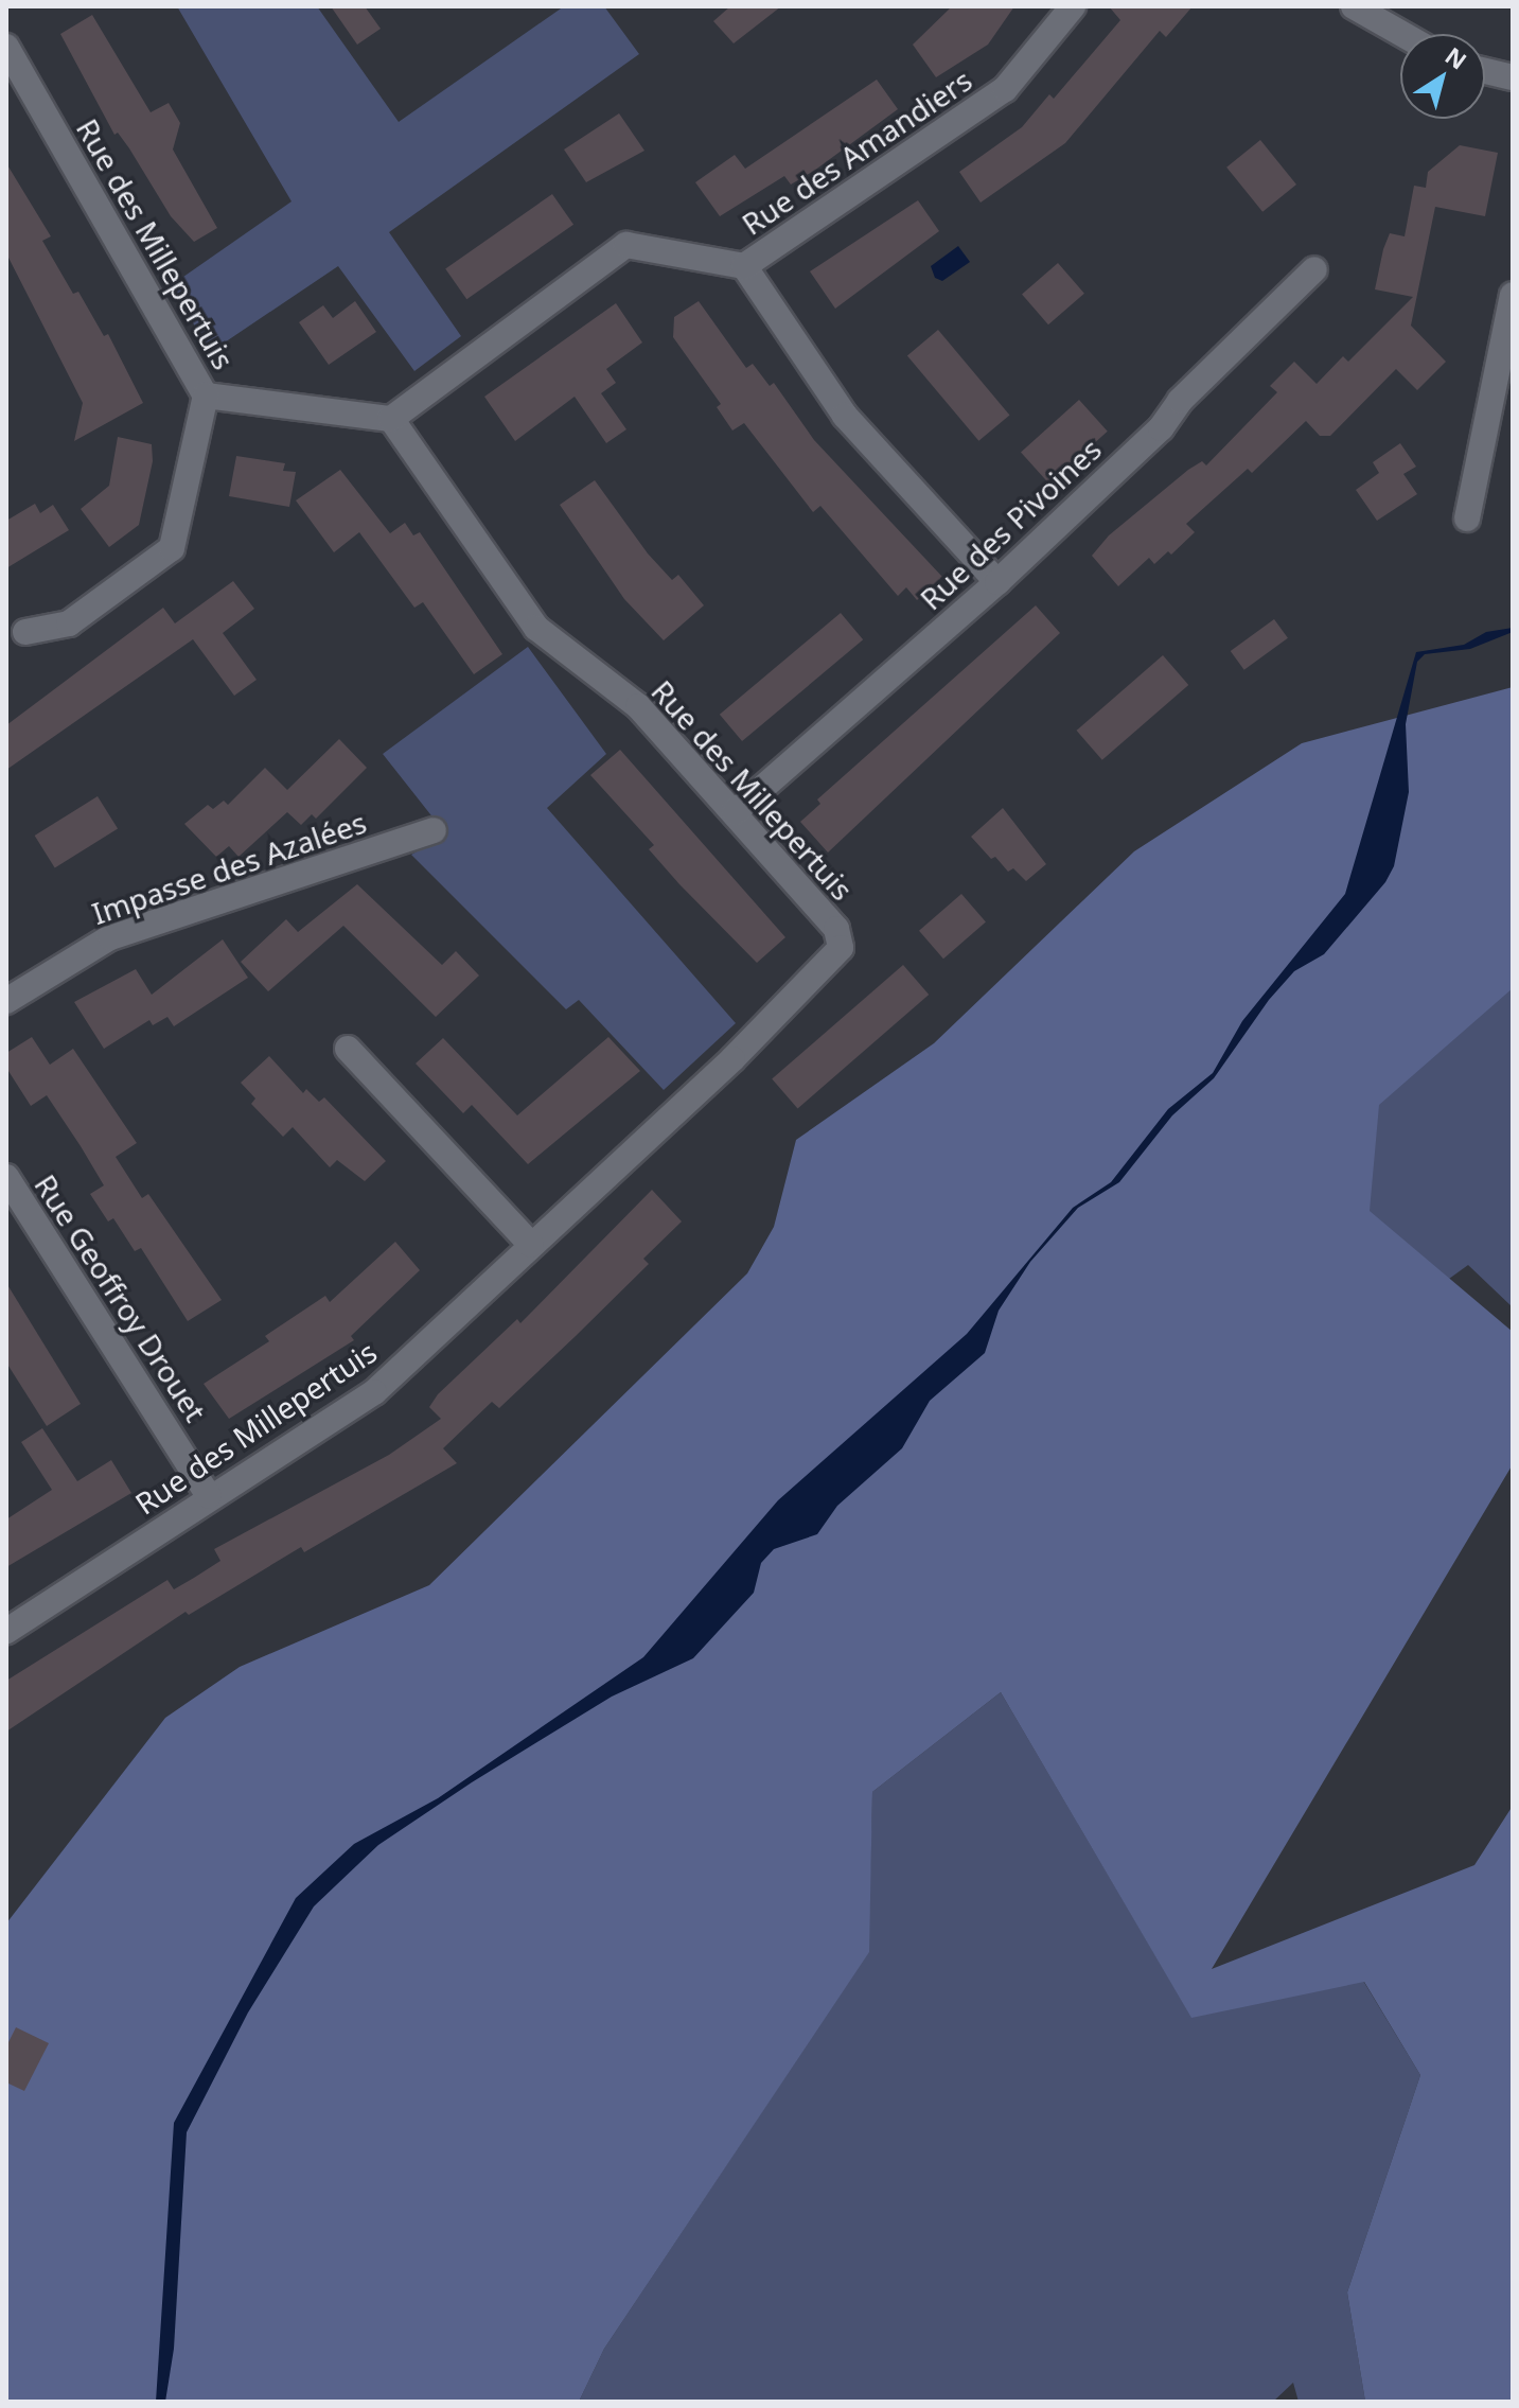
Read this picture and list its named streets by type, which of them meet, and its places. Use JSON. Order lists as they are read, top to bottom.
{
  "streets": {
    "street": [
      "Rue des Amandiers",
      "Rue des Millepertuis",
      "Rue des Pivoines",
      "Impasse des Azalées",
      "Rue Geoffroy Drouet"
    ]
  },
  "crossings": [
    ["Rue des Amandiers", "Rue des Millepertuis"],
    ["Rue des Millepertuis", "Rue des Pivoines"],
    ["Rue des Millepertuis", "Rue Geoffroy Drouet"]
  ],
  "north": "top right"
}
